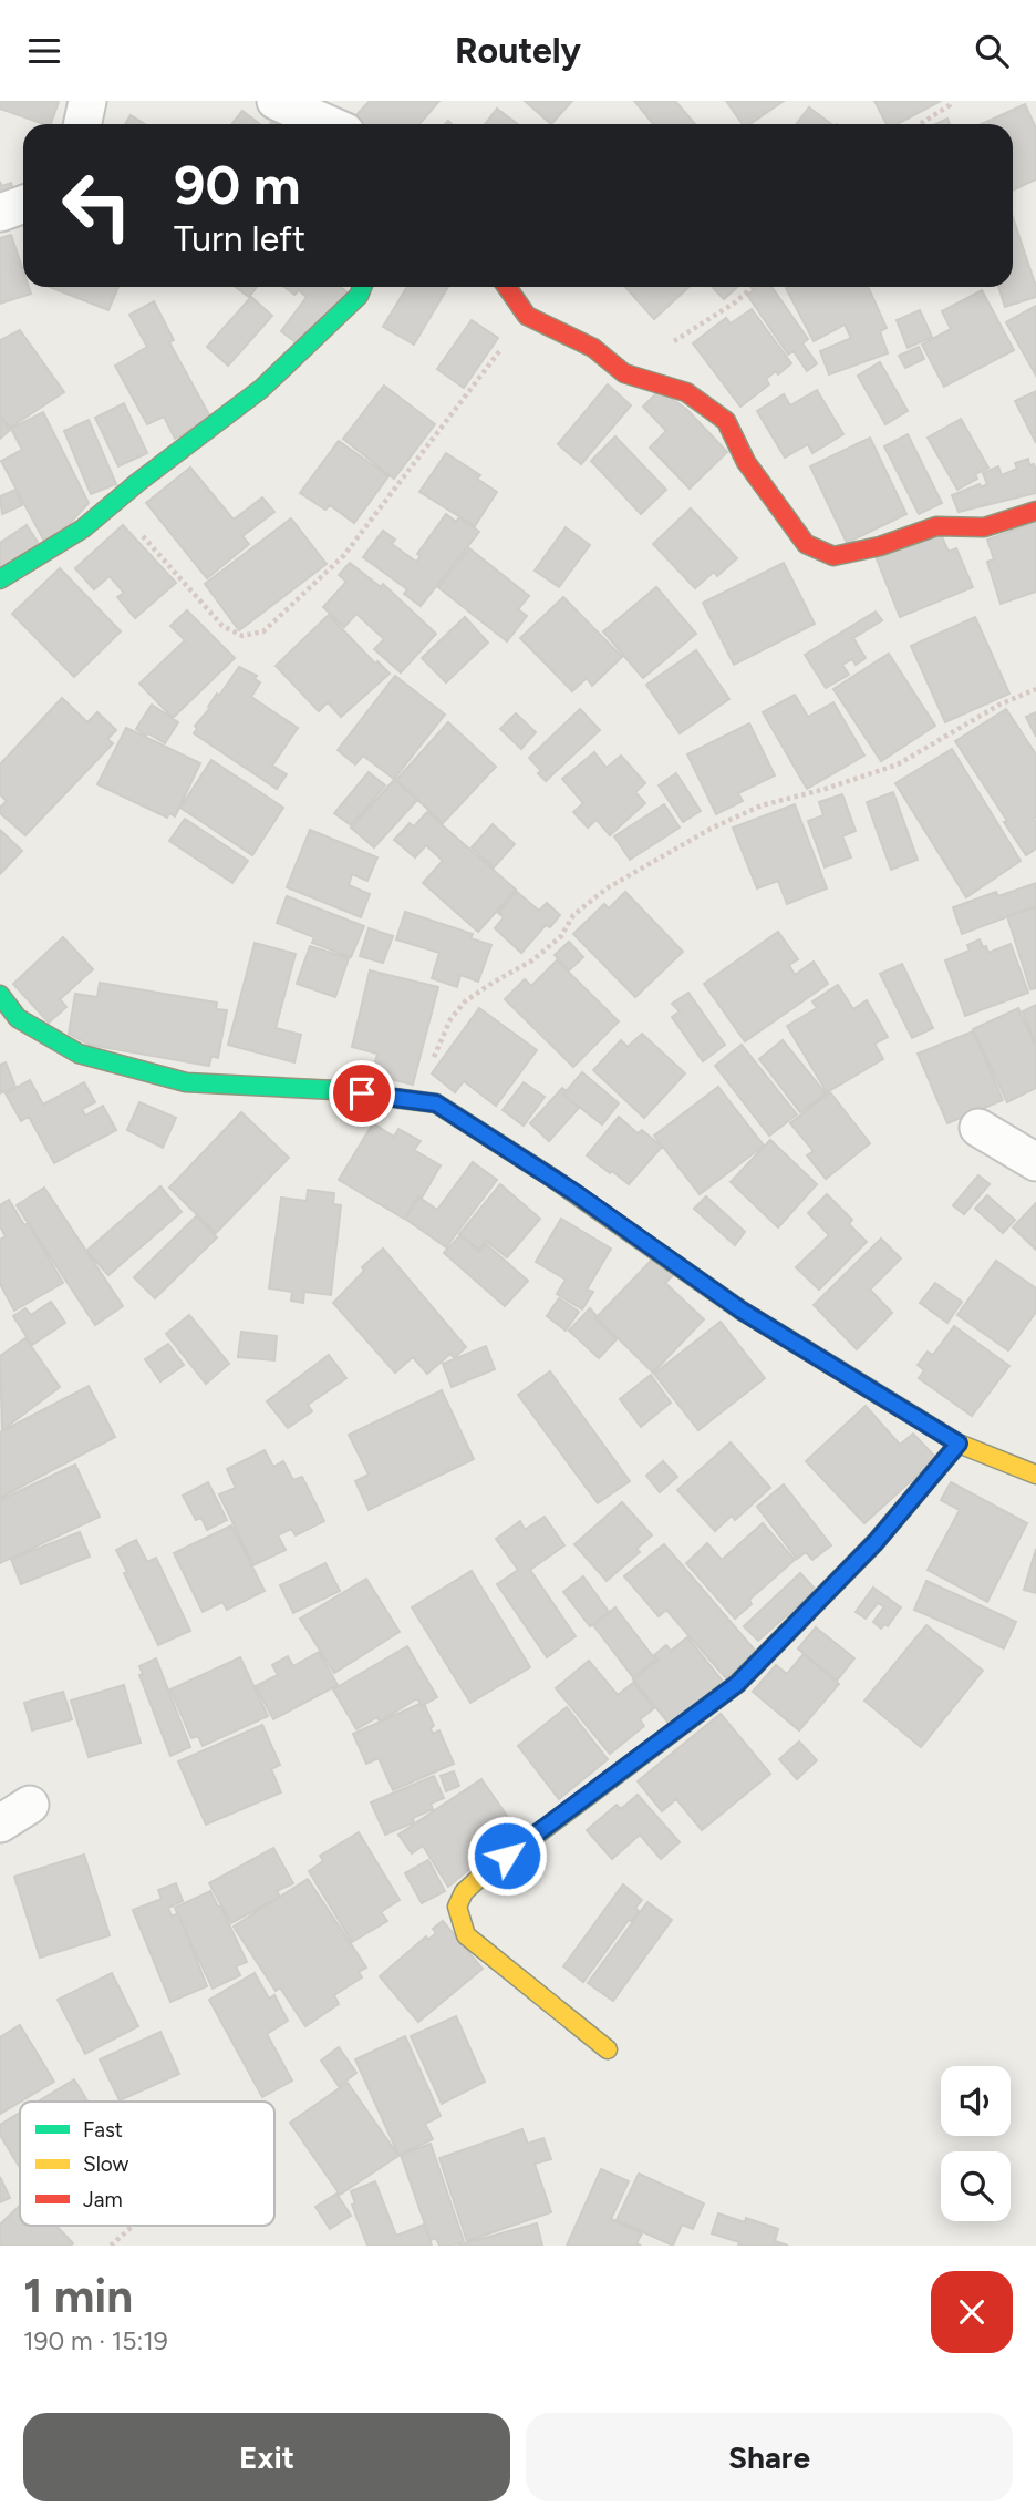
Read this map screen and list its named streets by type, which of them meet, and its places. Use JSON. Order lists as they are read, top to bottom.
{
  "legend": ["Fast", "Slow", "Jam"],
  "page": {
    "header": "Routely",
    "turn": ["90 m", "Turn left"],
    "heading": ["1 min", "190 m · 15:19"],
    "buttons": ["Exit", "Share"]
  }
}
